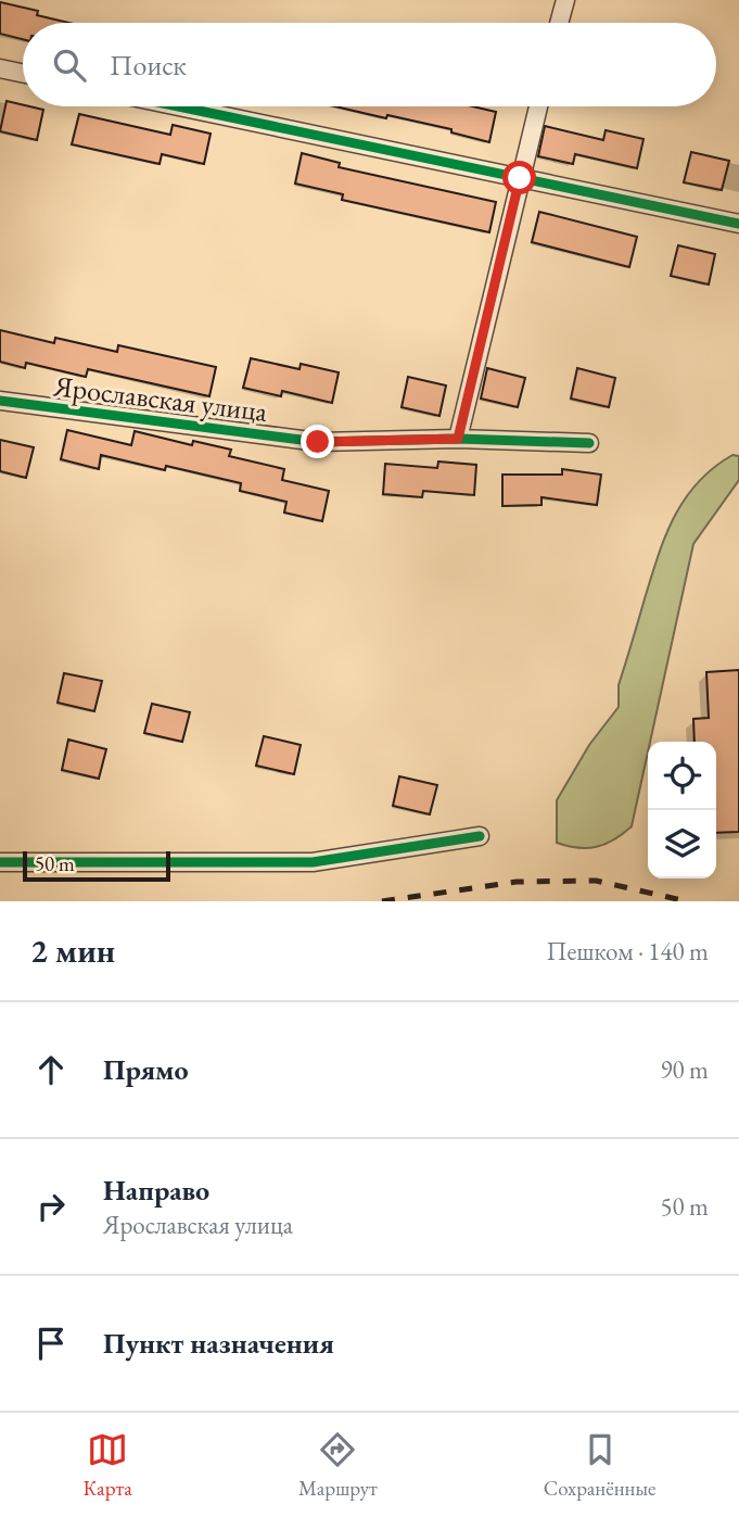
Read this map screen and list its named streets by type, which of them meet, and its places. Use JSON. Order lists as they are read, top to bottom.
{
  "streets": {
    "street": ["Ярославская улица"]
  },
  "scale_bar": "50 m",
  "page": {
    "search": "Поиск",
    "scale": "50 m",
    "heading": ["2 мин", "Пешком · 140 m"],
    "list": [
      ["Прямо", "90 m"],
      ["Направо", "Ярославская улица", "50 m"],
      "Пункт назначения"
    ],
    "nav": ["Карта", "Маршрут", "Сохранённые"]
  }
}
